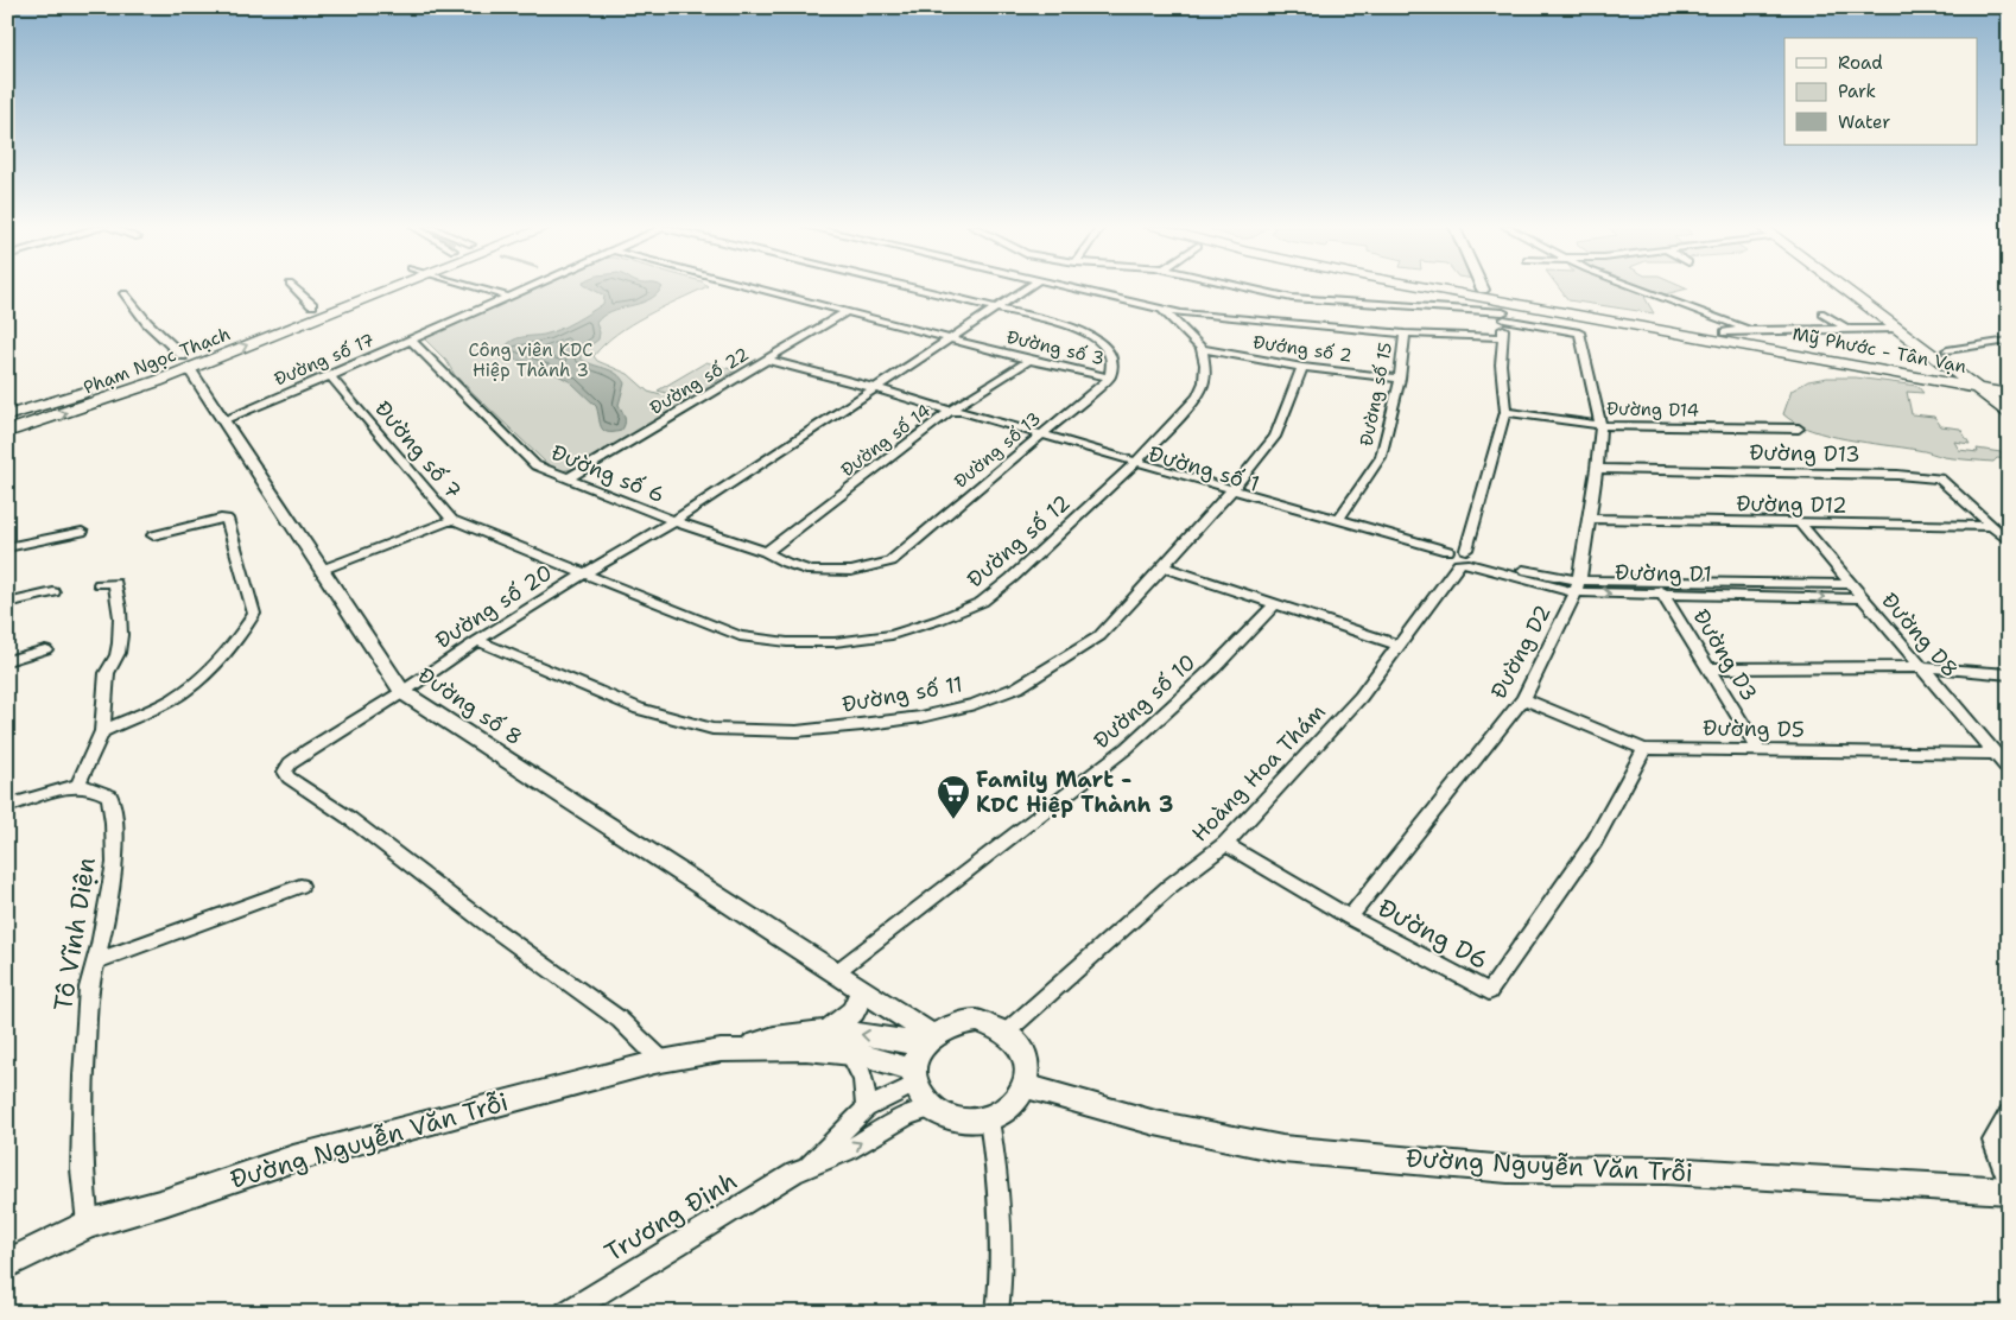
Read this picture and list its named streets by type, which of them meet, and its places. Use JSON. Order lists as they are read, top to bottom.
{
  "streets": {
    "main road": ["Mỹ Phước - Tân Vạn", "Phạm Ngọc Thạch"],
    "street": [
      "Đường số 3",
      "Đướng số 2",
      "Đường số 17",
      "Đường số 22",
      "Đường số 15",
      "Đường D14",
      "Đường số 14",
      "Đường số 7",
      "Đường số 13",
      "Đường D13",
      "Đường số 1",
      "Đường số 6",
      "Đường D12",
      "Đường số 12",
      "Đường D1",
      "Đường số 20",
      "Đường D8",
      "Đường D2",
      "Đường D3",
      "Đường số 11",
      "Đường số 10",
      "Đường số 8",
      "Đường D5",
      "Hoàng Hoa Thám",
      "Tô Vĩnh Diện",
      "Đường D6",
      "Đường Nguyễn Văn Trỗi",
      "Trương Định"
    ]
  },
  "crossings": [
    ["Đường số 3", "Đường số 22"],
    ["Đường số 3", "Đường số 14"],
    ["Đường số 3", "Đường số 13"],
    ["Đường số 3", "Đường số 20"],
    ["Đướng số 2", "Đường số 15"],
    ["Đướng số 2", "Đường số 12"],
    ["Đướng số 2", "Đường số 11"],
    ["Đường số 17", "Đường số 7"],
    ["Đường số 17", "Đường số 6"],
    ["Đường số 17", "Đường số 8"],
    ["Phạm Ngọc Thạch", "Đường số 8"],
    ["Đường số 22", "Đường số 1"],
    ["Đường số 22", "Đường số 6"],
    ["Đường số 15", "Đường số 1"],
    ["Đường D14", "Đường D2"],
    ["Đường D14", "Hoàng Hoa Thám"],
    ["Đường số 14", "Đường số 13"],
    ["Đường số 14", "Đường số 1"],
    ["Đường số 14", "Đường số 6"],
    ["Đường số 7", "Đường số 12"],
    ["Đường số 7", "Đường số 20"],
    ["Đường số 13", "Đường số 1"],
    ["Đường số 13", "Đường số 6"],
    ["Đường D13", "Đường D12"],
    ["Đường D13", "Đường D2"],
    ["Đường số 1", "Đường số 12"],
    ["Đường số 1", "Đường D1"],
    ["Đường số 1", "Đường số 20"],
    ["Đường số 1", "Đường số 11"],
    ["Đường số 1", "Hoàng Hoa Thám"],
    ["Đường số 6", "Đường số 20"],
    ["Đường D12", "Đường D8"],
    ["Đường D12", "Đường D2"],
    ["Đường số 12", "Đường số 20"],
    ["Đường D1", "Đường D8"],
    ["Đường D1", "Đường D2"],
    ["Đường D1", "Đường D3"],
    ["Đường D1", "Hoàng Hoa Thám"],
    ["Đường số 20", "Đường số 11"],
    ["Đường số 20", "Đường số 8"],
    ["Đường số 20", "Đường Nguyễn Văn Trỗi"],
    ["Đường D8", "Đường D5"],
    ["Đường D2", "Đường D5"],
    ["Đường D2", "Hoàng Hoa Thám"],
    ["Đường D2", "Đường D6"],
    ["Đường D3", "Đường D5"],
    ["Đường số 10", "Đường số 8"],
    ["Đường số 8", "Hoàng Hoa Thám"],
    ["Đường số 8", "Đường Nguyễn Văn Trỗi"],
    ["Đường số 8", "Trương Định"],
    ["Đường D5", "Đường D6"],
    ["Hoàng Hoa Thám", "Đường D6"],
    ["Hoàng Hoa Thám", "Đường Nguyễn Văn Trỗi"],
    ["Hoàng Hoa Thám", "Trương Định"],
    ["Tô Vĩnh Diện", "Đường Nguyễn Văn Trỗi"],
    ["Đường Nguyễn Văn Trỗi", "Trương Định"]
  ],
  "parks": ["Công viên KDC Hiệp Thành 3"],
  "places": {
    "supermarket": ["Family Mart - KDC Hiệp Thành 3"]
  },
  "legend": ["Road", "Park", "Water"]
}
